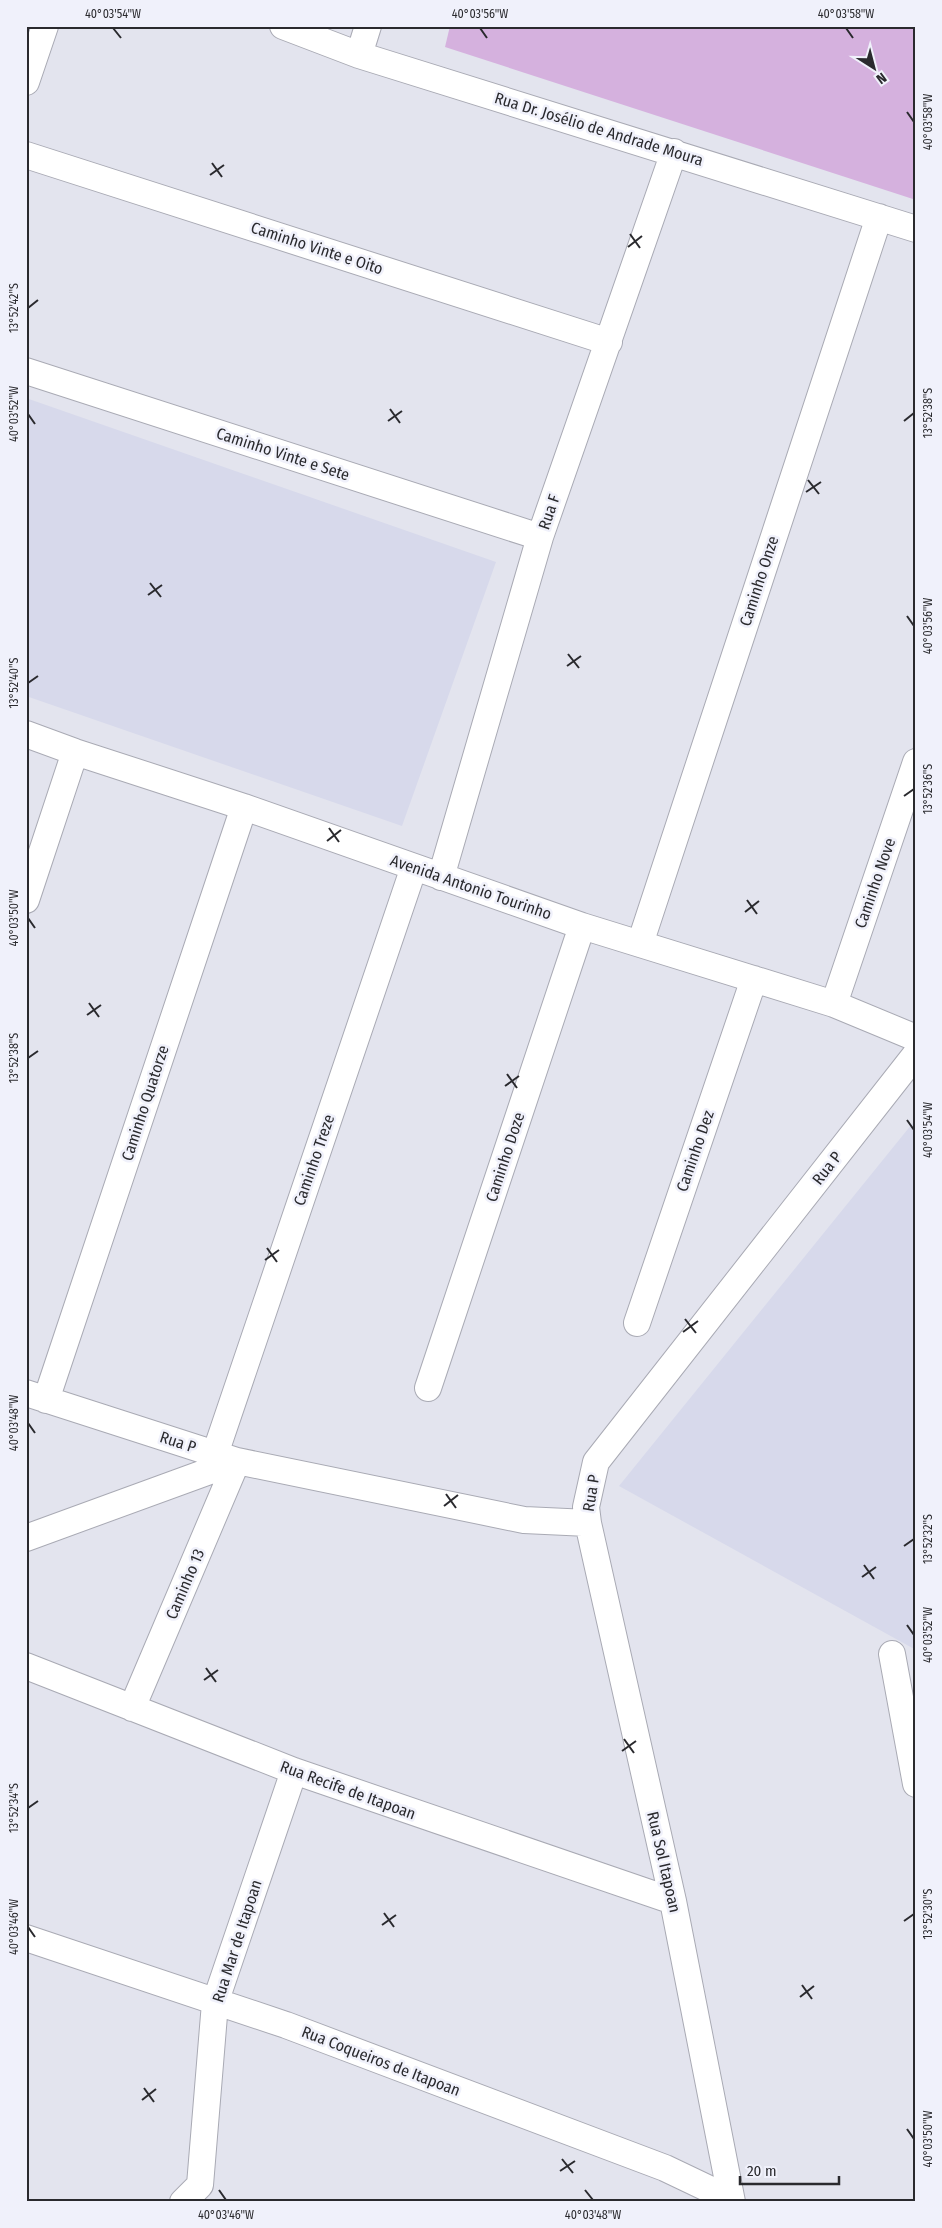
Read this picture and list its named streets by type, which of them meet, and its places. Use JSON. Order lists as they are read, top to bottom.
{
  "streets": {
    "street": [
      "Rua Dr. Josélio de Andrade Moura",
      "Caminho Vinte e Oito",
      "Caminho Vinte e Sete",
      "Rua F",
      "Caminho Onze",
      "Caminho Nove",
      "Avenida Antonio Tourinho",
      "Caminho Quatorze",
      "Caminho Dez",
      "Caminho Doze",
      "Caminho Treze",
      "Rua P",
      "Caminho 13",
      "Rua Recife de Itapoan",
      "Rua Sol Itapoan",
      "Rua Mar de Itapoan",
      "Rua Coqueiros de Itapoan"
    ]
  },
  "crossings": [
    ["Rua Dr. Josélio de Andrade Moura", "Rua F"],
    ["Rua Dr. Josélio de Andrade Moura", "Caminho Onze"],
    ["Caminho Vinte e Oito", "Rua F"],
    ["Caminho Vinte e Sete", "Rua F"],
    ["Rua F", "Avenida Antonio Tourinho"],
    ["Caminho Onze", "Avenida Antonio Tourinho"],
    ["Caminho Nove", "Avenida Antonio Tourinho"],
    ["Avenida Antonio Tourinho", "Caminho Quatorze"],
    ["Avenida Antonio Tourinho", "Caminho Dez"],
    ["Avenida Antonio Tourinho", "Caminho Doze"],
    ["Avenida Antonio Tourinho", "Caminho Treze"],
    ["Caminho Quatorze", "Rua P"],
    ["Caminho Treze", "Rua P"],
    ["Caminho Treze", "Caminho 13"],
    ["Rua P", "Caminho 13"],
    ["Rua P", "Rua Sol Itapoan"],
    ["Caminho 13", "Rua Recife de Itapoan"],
    ["Rua Recife de Itapoan", "Rua Sol Itapoan"],
    ["Rua Recife de Itapoan", "Rua Mar de Itapoan"],
    ["Rua Sol Itapoan", "Rua Coqueiros de Itapoan"],
    ["Rua Mar de Itapoan", "Rua Coqueiros de Itapoan"]
  ],
  "scale_bar": "20 m",
  "north": "bottom right",
  "coordinates": [
    "40°03'54\"W",
    "40°03'56\"W",
    "40°03'58\"W",
    "13°52'42\"S",
    "13°52'38\"S",
    "40°03'52\"W",
    "13°52'40\"S",
    "13°52'36\"S",
    "40°03'50\"W",
    "40°03'48\"W",
    "13°52'32\"S",
    "13°52'34\"S",
    "13°52'30\"S",
    "40°03'46\"W"
  ]
}
